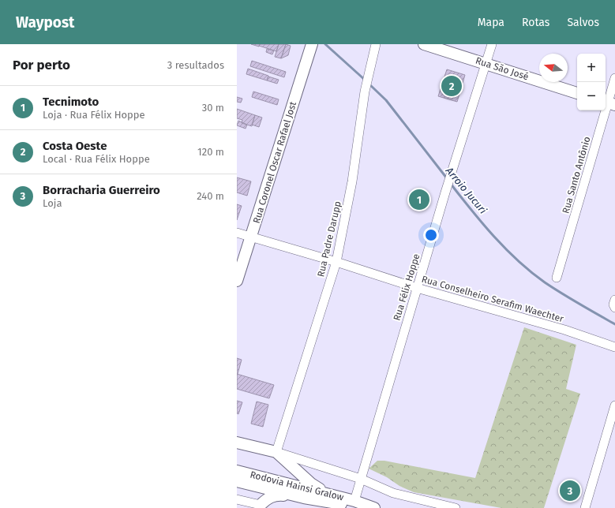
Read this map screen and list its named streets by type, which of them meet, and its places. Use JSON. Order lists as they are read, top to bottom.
{
  "streets": {
    "main road": ["Rua São José", "Rua Coronel Oscar Rafael Jost", "Rodovia Hainsi Gralow"],
    "street": [
      "Rua Santo Antônio",
      "Rua Padre Darupp",
      "Rua Félix Hoppe",
      "Rua Conselheiro Serafim Waechter"
    ]
  },
  "crossings": [
    ["Rua São José", "Rua Félix Hoppe"],
    ["Rua Coronel Oscar Rafael Jost", "Rua Conselheiro Serafim Waechter"],
    ["Rua Padre Darupp", "Rua Conselheiro Serafim Waechter"],
    ["Rua Félix Hoppe", "Rua Conselheiro Serafim Waechter"],
    ["Rua Félix Hoppe", "Rodovia Hainsi Gralow"]
  ],
  "water": ["Arroio Jucuri"],
  "north": "left",
  "page": {
    "header": "Waypost",
    "nav": ["Mapa", "Rotas", "Salvos"],
    "heading": ["Por perto", "3 resultados"],
    "map_buttons": ["+", "−"],
    "pins": ["2", "1", "3"],
    "list": [
      {
        "mark": "1",
        "name": "Tecnimoto",
        "note": "Loja · Rua Félix Hoppe",
        "value": "30 m"
      },
      {
        "mark": "2",
        "name": "Costa Oeste",
        "note": "Local · Rua Félix Hoppe",
        "value": "120 m"
      },
      {
        "mark": "3",
        "name": "Borracharia Guerreiro",
        "note": "Loja",
        "value": "240 m"
      }
    ]
  }
}
